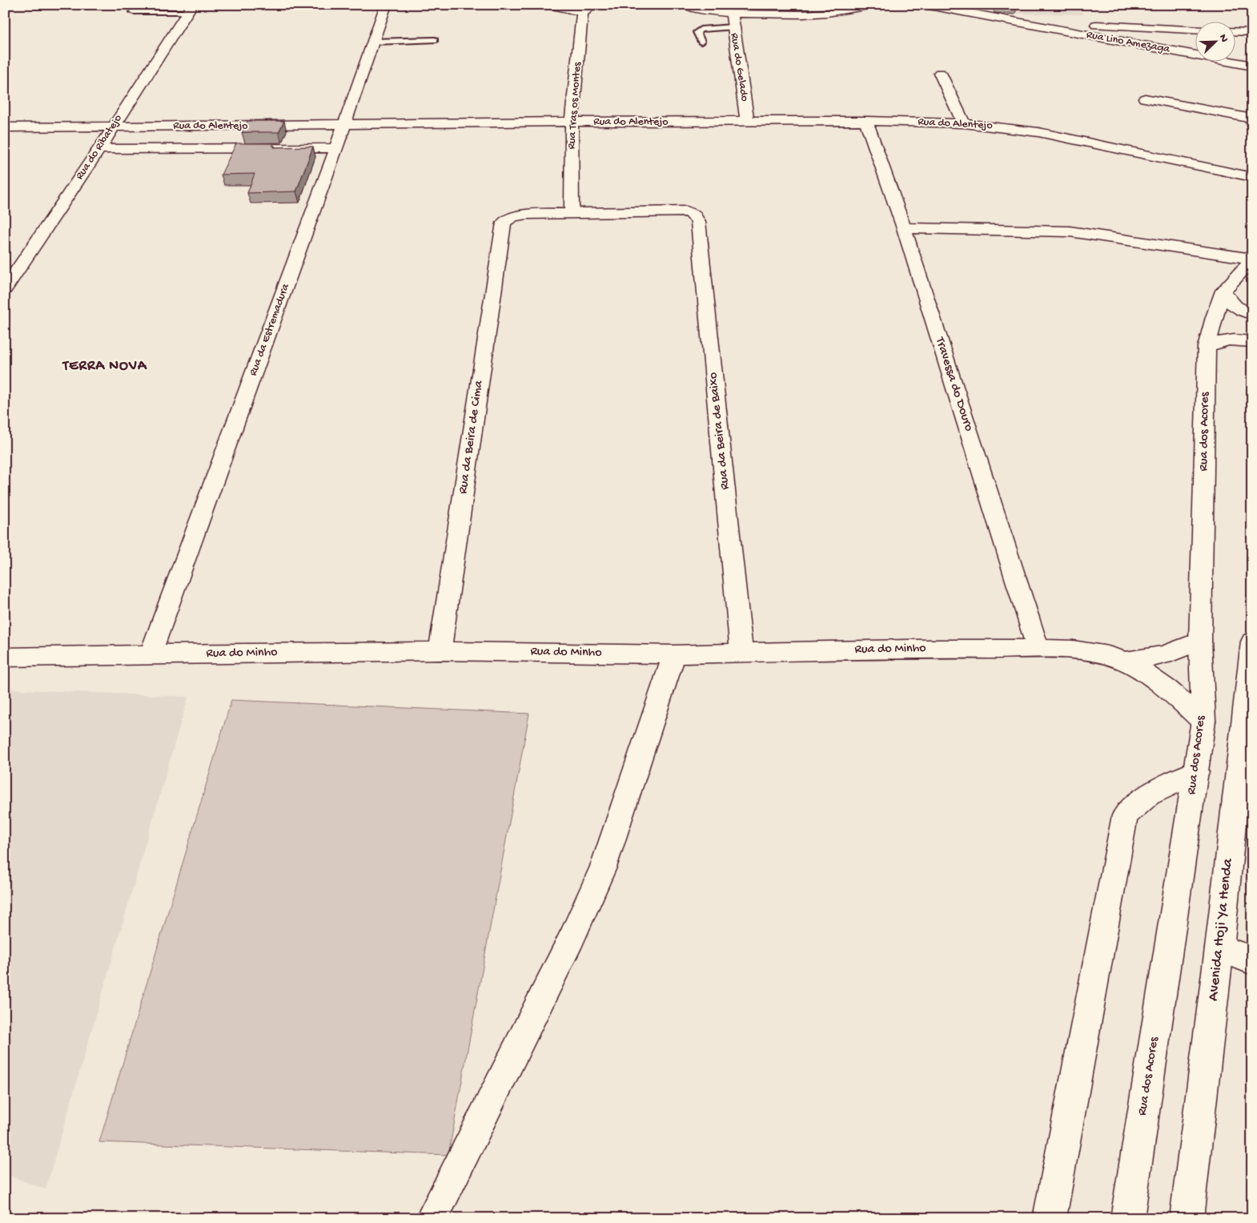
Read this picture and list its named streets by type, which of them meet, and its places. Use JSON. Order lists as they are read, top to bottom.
{
  "streets": {
    "street": [
      "Rua Lino Amezaga",
      "Rua do Gelado",
      "Rua Tras os Montes",
      "Rua do Alentejo",
      "Rua do Ribatejo",
      "Rua da Estremadura",
      "Travessa do Douro",
      "Rua da Beira de Baixo",
      "Rua dos Acores",
      "Rua da Beira de Cima",
      "Rua do Minho",
      "Avenida Hoji Ya Henda"
    ]
  },
  "crossings": [
    ["Rua do Gelado", "Rua do Alentejo"],
    ["Rua Tras os Montes", "Rua do Alentejo"],
    ["Rua Tras os Montes", "Rua da Beira de Baixo"],
    ["Rua Tras os Montes", "Rua da Beira de Cima"],
    ["Rua do Alentejo", "Rua do Ribatejo"],
    ["Rua do Alentejo", "Rua da Estremadura"],
    ["Rua do Alentejo", "Travessa do Douro"],
    ["Rua da Estremadura", "Rua do Minho"],
    ["Travessa do Douro", "Rua do Minho"],
    ["Rua da Beira de Baixo", "Rua da Beira de Cima"],
    ["Rua da Beira de Baixo", "Rua do Minho"],
    ["Rua dos Acores", "Rua do Minho"],
    ["Rua da Beira de Cima", "Rua do Minho"]
  ],
  "districts": ["TERRA NOVA"],
  "north": "top right"
}
